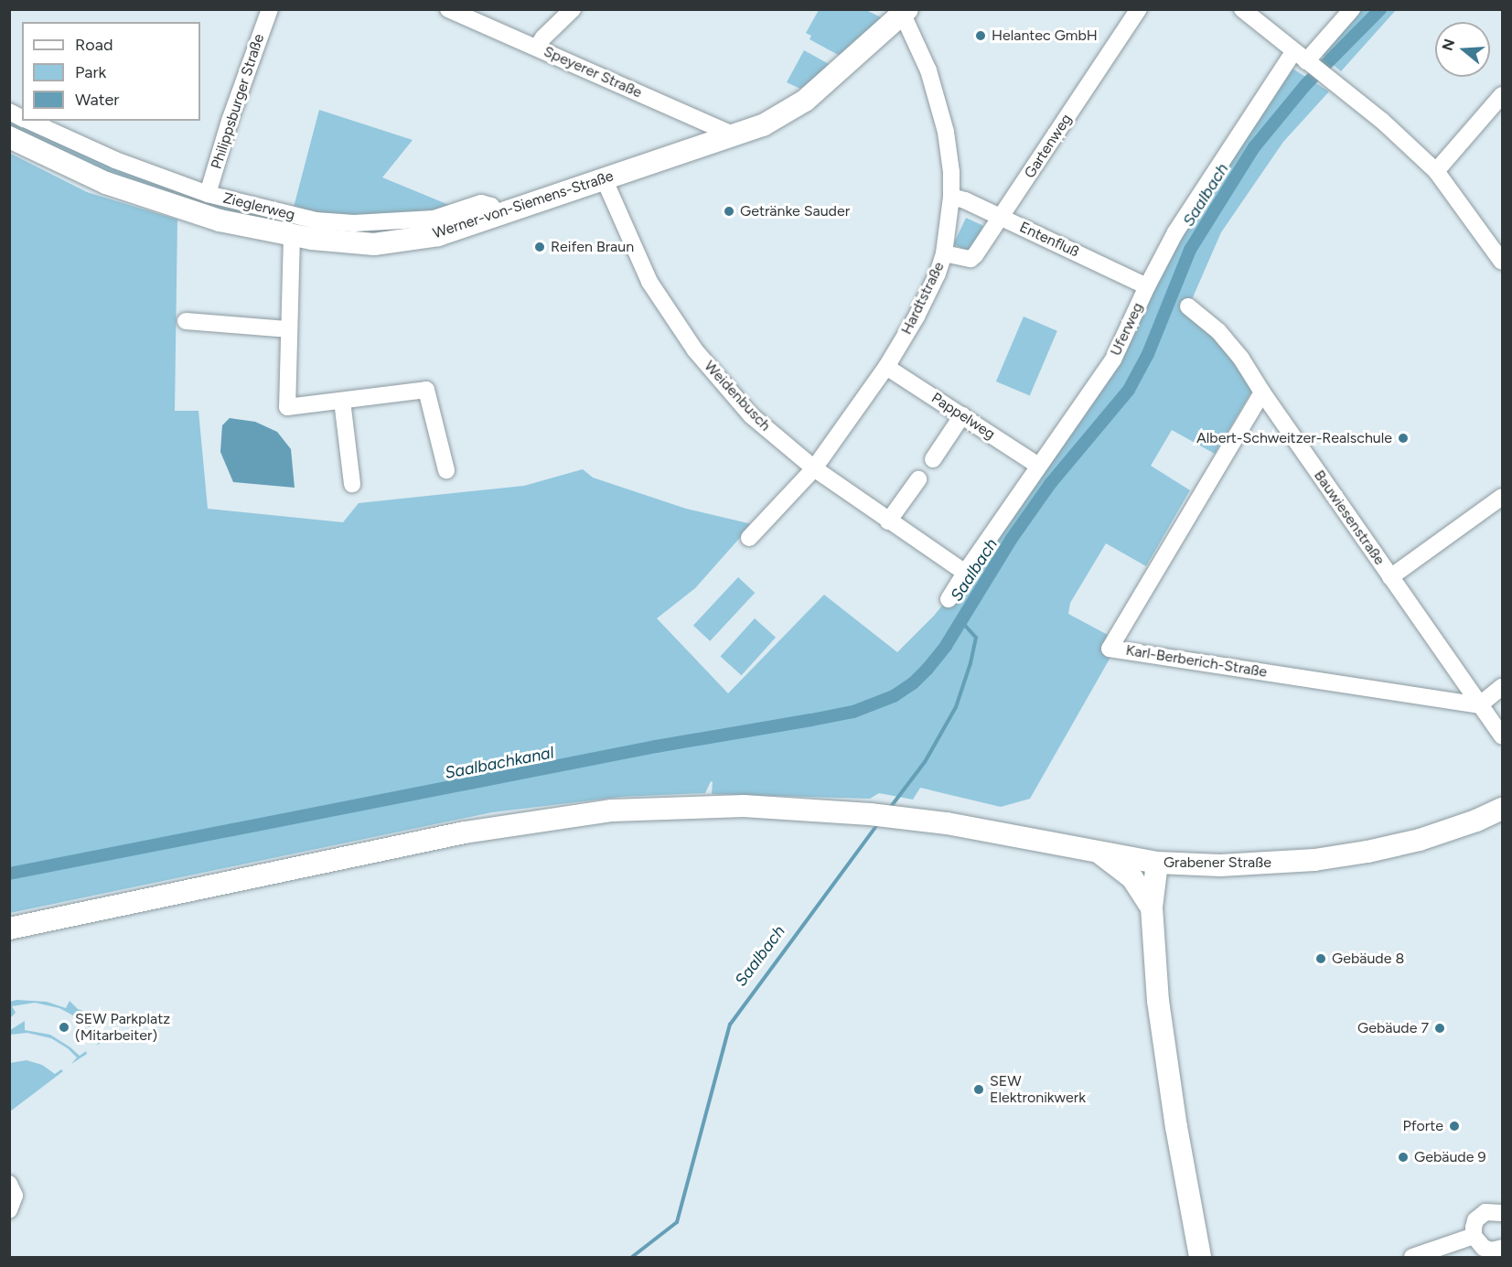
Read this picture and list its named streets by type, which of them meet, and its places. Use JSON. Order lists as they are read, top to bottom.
{
  "streets": {
    "main road": ["Werner-von-Siemens-Straße", "Grabener Straße"],
    "street": [
      "Speyerer Straße",
      "Philippsburger Straße",
      "Gartenweg",
      "Zieglerweg",
      "Entenfluß",
      "Hardtstraße",
      "Uferweg",
      "Weidenbusch",
      "Pappelweg",
      "Bauwiesenstraße",
      "Karl-Berberich-Straße"
    ]
  },
  "crossings": [
    ["Speyerer Straße", "Werner-von-Siemens-Straße"],
    ["Philippsburger Straße", "Zieglerweg"],
    ["Gartenweg", "Entenfluß"],
    ["Gartenweg", "Hardtstraße"],
    ["Werner-von-Siemens-Straße", "Zieglerweg"],
    ["Werner-von-Siemens-Straße", "Hardtstraße"],
    ["Werner-von-Siemens-Straße", "Weidenbusch"],
    ["Entenfluß", "Hardtstraße"],
    ["Entenfluß", "Uferweg"],
    ["Hardtstraße", "Weidenbusch"],
    ["Hardtstraße", "Pappelweg"],
    ["Uferweg", "Weidenbusch"],
    ["Uferweg", "Pappelweg"],
    ["Bauwiesenstraße", "Karl-Berberich-Straße"]
  ],
  "water": ["Saalbach", "Saalbachkanal"],
  "places": [
    "Helantec GmbH",
    "Getränke Sauder",
    "Reifen Braun",
    "Albert-Schweitzer-Realschule",
    "Gebäude 8",
    "SEW Parkplatz (Mitarbeiter)",
    "Gebäude 7",
    "SEW Elektronikwerk",
    "Pforte",
    "Gebäude 9"
  ],
  "legend": ["Road", "Park", "Water"],
  "north": "left"
}
